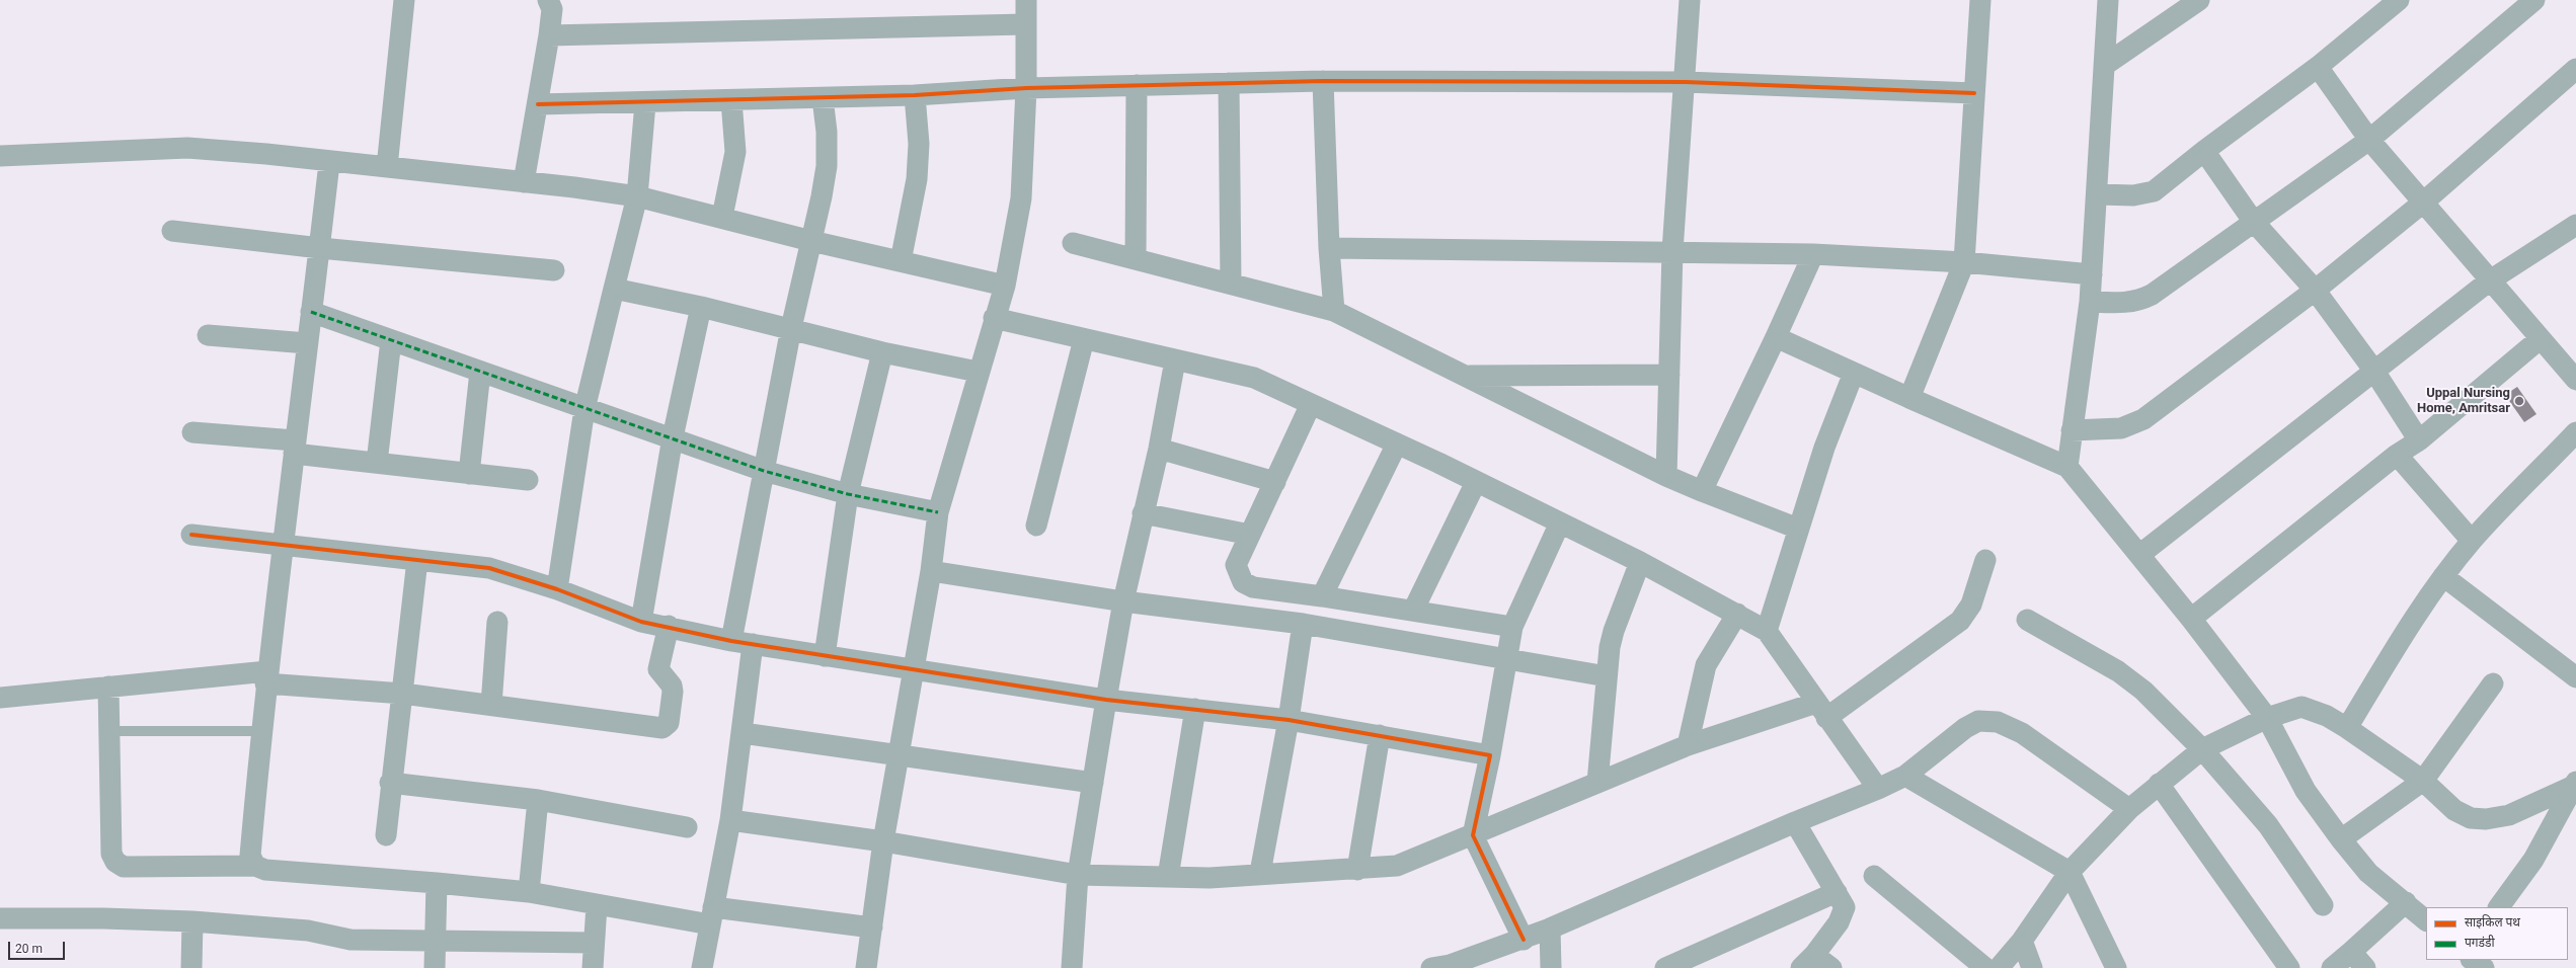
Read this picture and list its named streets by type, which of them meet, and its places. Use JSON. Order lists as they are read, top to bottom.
{
  "places": ["Uppal Nursing Home, Amritsar"],
  "legend": ["साइकिल पथ", "पगडंडी"],
  "scale_bar": "20 m"
}
